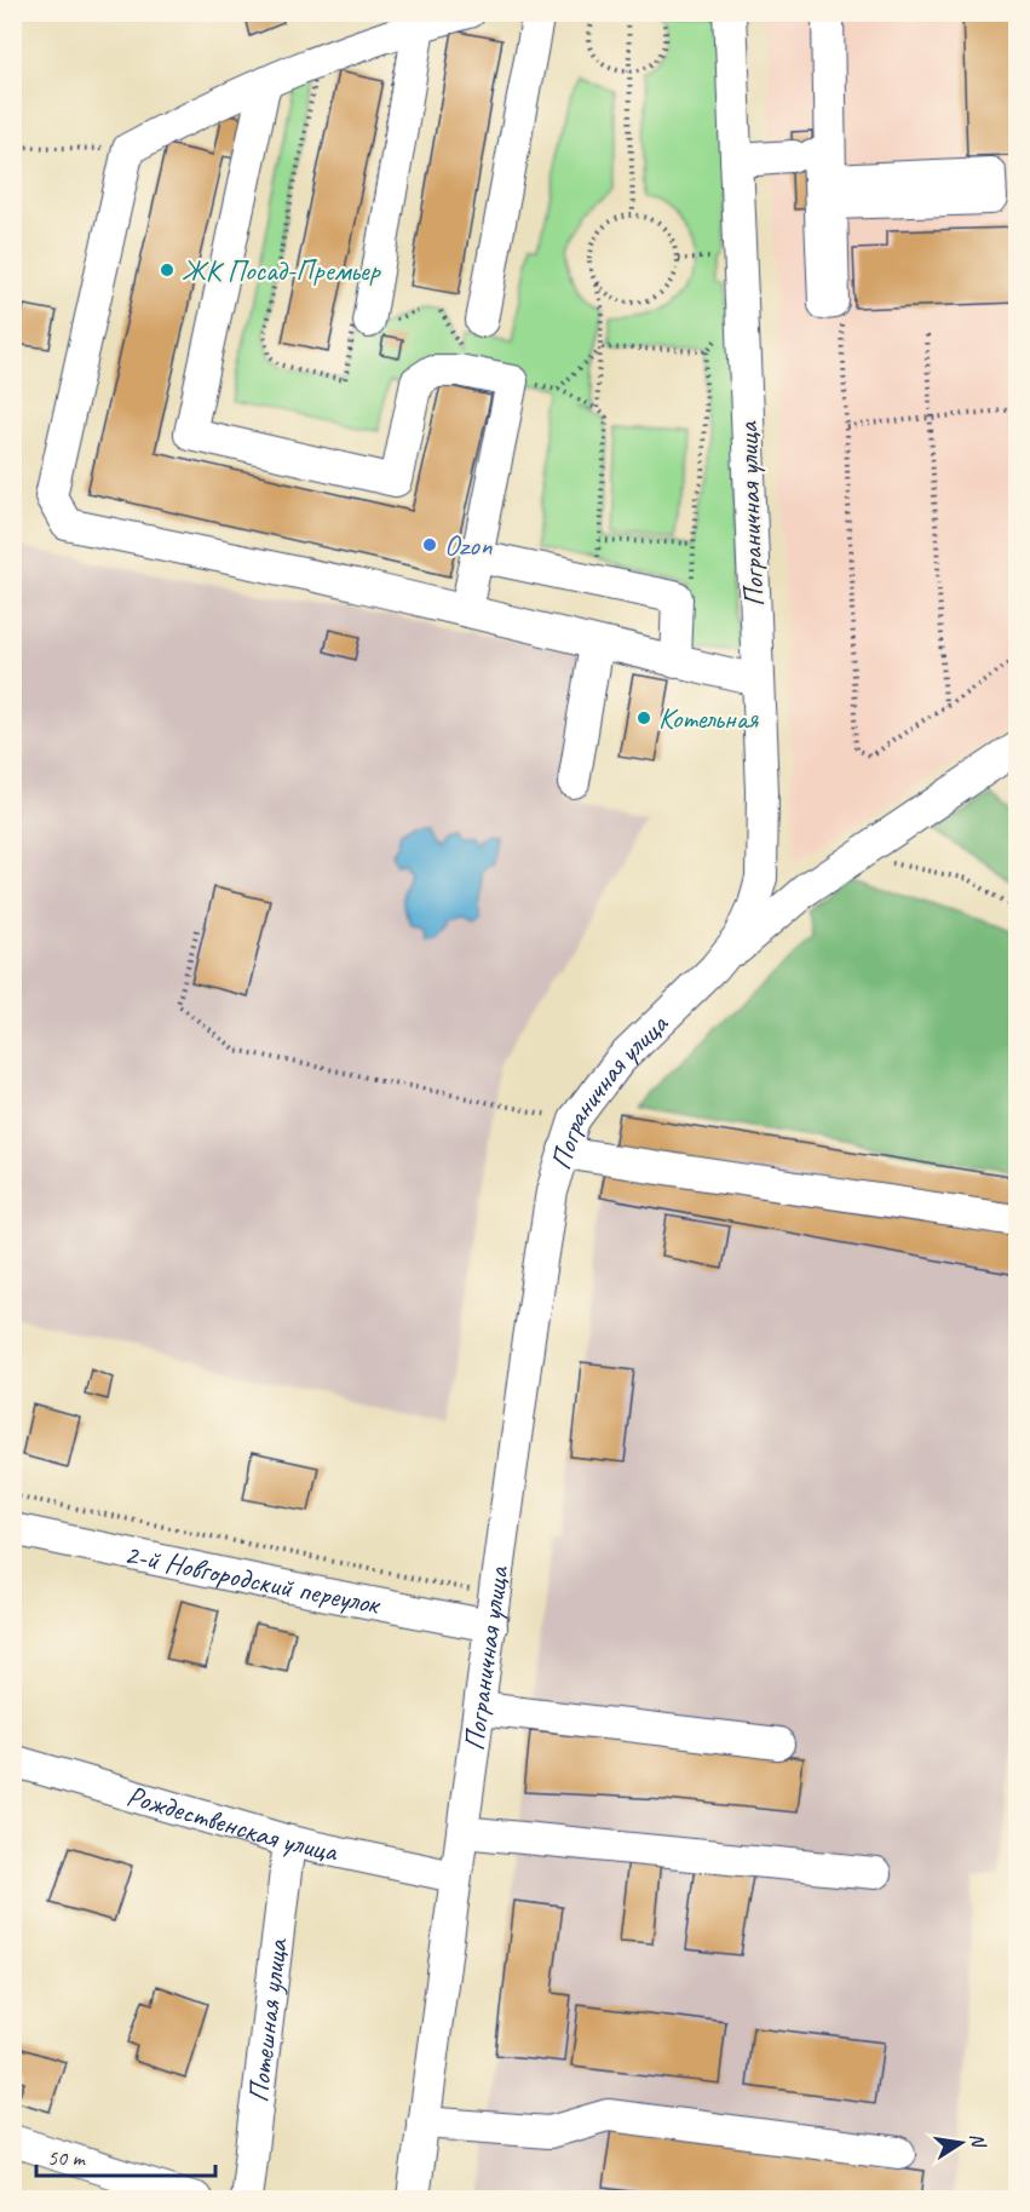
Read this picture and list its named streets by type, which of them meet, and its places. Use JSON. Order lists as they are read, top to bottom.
{
  "streets": {
    "street": [
      "Пограничная улица",
      "2-й Новгородский переулок",
      "Рождественская улица",
      "Потешная улица"
    ]
  },
  "crossings": [
    ["Пограничная улица", "2-й Новгородский переулок"],
    ["Пограничная улица", "Рождественская улица"],
    ["Рождественская улица", "Потешная улица"]
  ],
  "places": ["ЖК Посад-Премьер", "Ozon", "Котельная"],
  "scale_bar": "50 m",
  "north": "right"
}
